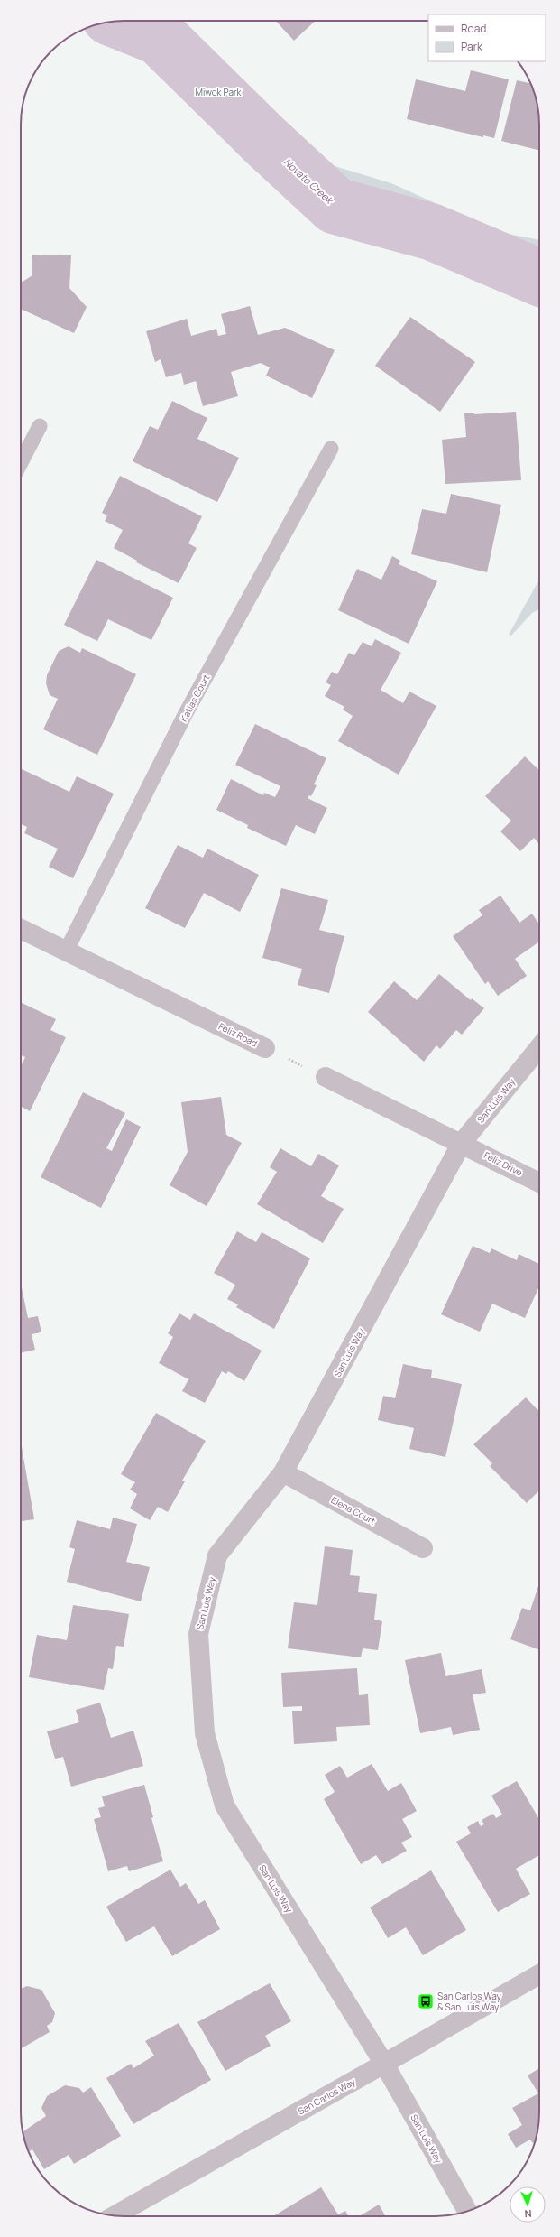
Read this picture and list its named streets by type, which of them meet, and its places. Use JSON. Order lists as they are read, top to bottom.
{
  "streets": {
    "street": [
      "Feliz Road",
      "San Luis Way",
      "Feliz Drive",
      "Elena Court",
      "San Carlos Way"
    ],
    "lane": ["Katlas Court"]
  },
  "crossings": [
    ["Katlas Court", "Feliz Road"],
    ["San Luis Way", "Feliz Drive"],
    ["San Luis Way", "Elena Court"],
    ["San Luis Way", "San Carlos Way"]
  ],
  "water": ["Novato Creek"],
  "parks": ["Miwok Park"],
  "places": {
    "bus stop": ["San Carlos Way & San Luis Way"]
  },
  "legend": ["Road", "Park"],
  "north": "bottom"
}
